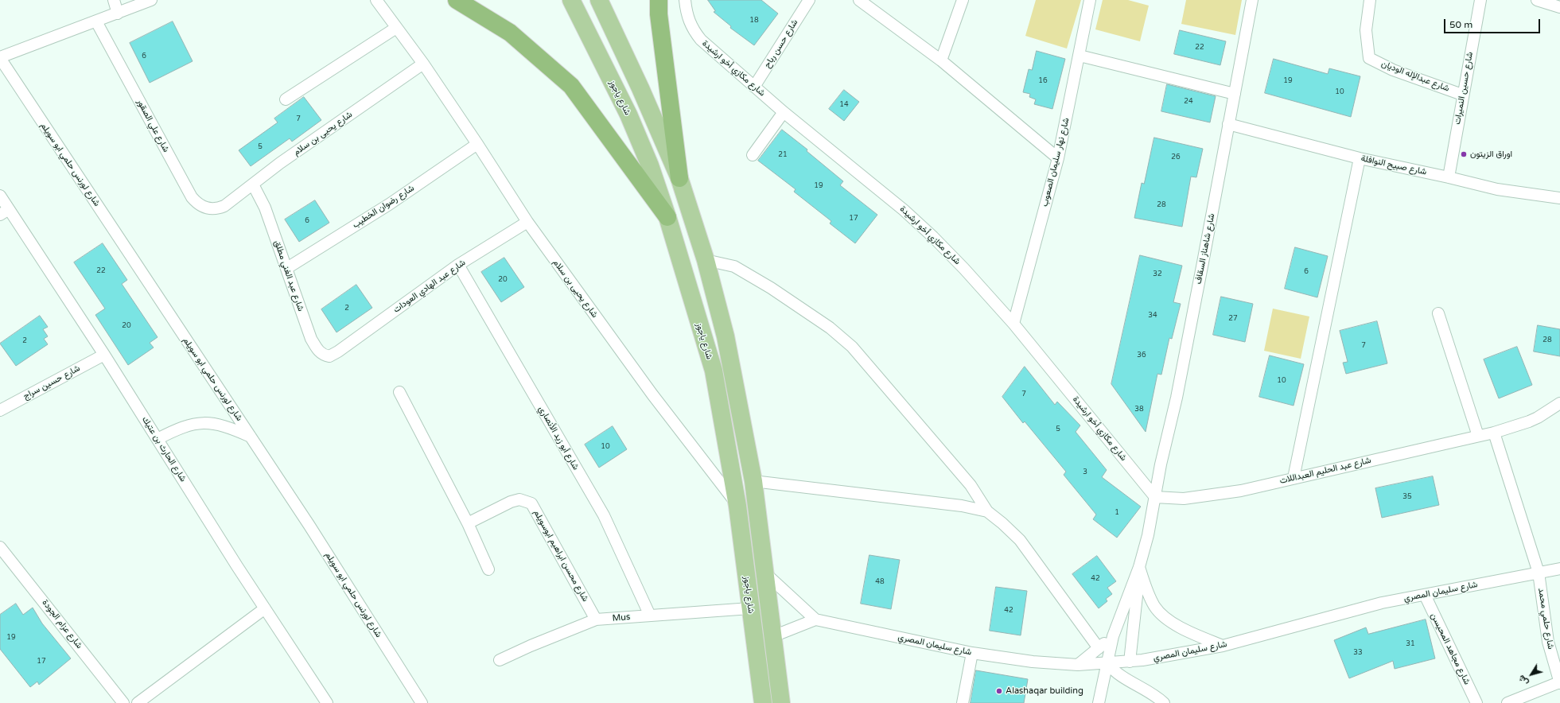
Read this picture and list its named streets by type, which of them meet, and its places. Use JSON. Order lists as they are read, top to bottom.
{
  "streets": {
    "main road": ["شارع ياجوز"],
    "street": [
      "شارع حسن رباح",
      "شارع مكازي أخو ارشيدة",
      "شارع عبدالإله الوديان",
      "شارع حسين النميرات",
      "شارع علي الصقور",
      "شارع يحيى بن سلام",
      "شارع نهار سليمان الصعوب",
      "شارع لورنس حلمي ابو سويلم",
      "شارع صبيح النوافلة",
      "شارع رضوان الخطيب",
      "شارع شاهناز السقاف",
      "شارع عبد الغني مطلق",
      "شارع عبد الهادي العودات",
      "شارع حسين سراج",
      "شارع أبو زيد الأنصاري",
      "شارع الحارث بن عتيك",
      "شارع عبد الحليم العبداللات",
      "شارع محسن ابراهيم ابوسويلم",
      "شارع سليمان المصري",
      "Mus",
      "شارع حلمي محمد",
      "شارع عزام الجودة",
      "شارع مجاهد المحيسن"
    ]
  },
  "crossings": [
    ["شارع حسن رباح", "شارع مكازي أخو ارشيدة"],
    ["شارع مكازي أخو ارشيدة", "شارع نهار سليمان الصعوب"],
    ["شارع مكازي أخو ارشيدة", "شارع شاهناز السقاف"],
    ["شارع مكازي أخو ارشيدة", "شارع عبد الحليم العبداللات"],
    ["شارع عبدالإله الوديان", "شارع حسين النميرات"],
    ["شارع حسين النميرات", "شارع صبيح النوافلة"],
    ["شارع ياجوز", "شارع يحيى بن سلام"],
    ["شارع ياجوز", "Mus"],
    ["شارع علي الصقور", "شارع يحيى بن سلام"],
    ["شارع يحيى بن سلام", "شارع رضوان الخطيب"],
    ["شارع يحيى بن سلام", "شارع عبد الغني مطلق"],
    ["شارع يحيى بن سلام", "شارع عبد الهادي العودات"],
    ["شارع صبيح النوافلة", "شارع شاهناز السقاف"],
    ["شارع رضوان الخطيب", "شارع عبد الغني مطلق"],
    ["شارع شاهناز السقاف", "شارع عبد الحليم العبداللات"],
    ["شارع عبد الغني مطلق", "شارع عبد الهادي العودات"],
    ["شارع عبد الهادي العودات", "شارع أبو زيد الأنصاري"],
    ["شارع حسين سراج", "شارع الحارث بن عتيك"],
    ["شارع أبو زيد الأنصاري", "Mus"],
    ["شارع عبد الحليم العبداللات", "شارع حلمي محمد"],
    ["شارع محسن ابراهيم ابوسويلم", "Mus"],
    ["شارع سليمان المصري", "شارع حلمي محمد"],
    ["شارع سليمان المصري", "شارع مجاهد المحيسن"]
  ],
  "places": ["اوراق الزيتون", "Alashaqar building"],
  "house_numbers": [
    "18",
    "22",
    "6",
    "16",
    "19",
    "10",
    "24",
    "14",
    "7",
    "5",
    "21",
    "26",
    "19",
    "28",
    "17",
    "6",
    "22",
    "6",
    "32",
    "20",
    "2",
    "34",
    "27",
    "20",
    "28",
    "2",
    "7",
    "36",
    "10",
    "7",
    "38",
    "5",
    "10",
    "3",
    "35",
    "1",
    "42",
    "48",
    "42",
    "19",
    "31",
    "33",
    "17"
  ],
  "scale_bar": "50 m",
  "north": "bottom left"
}
